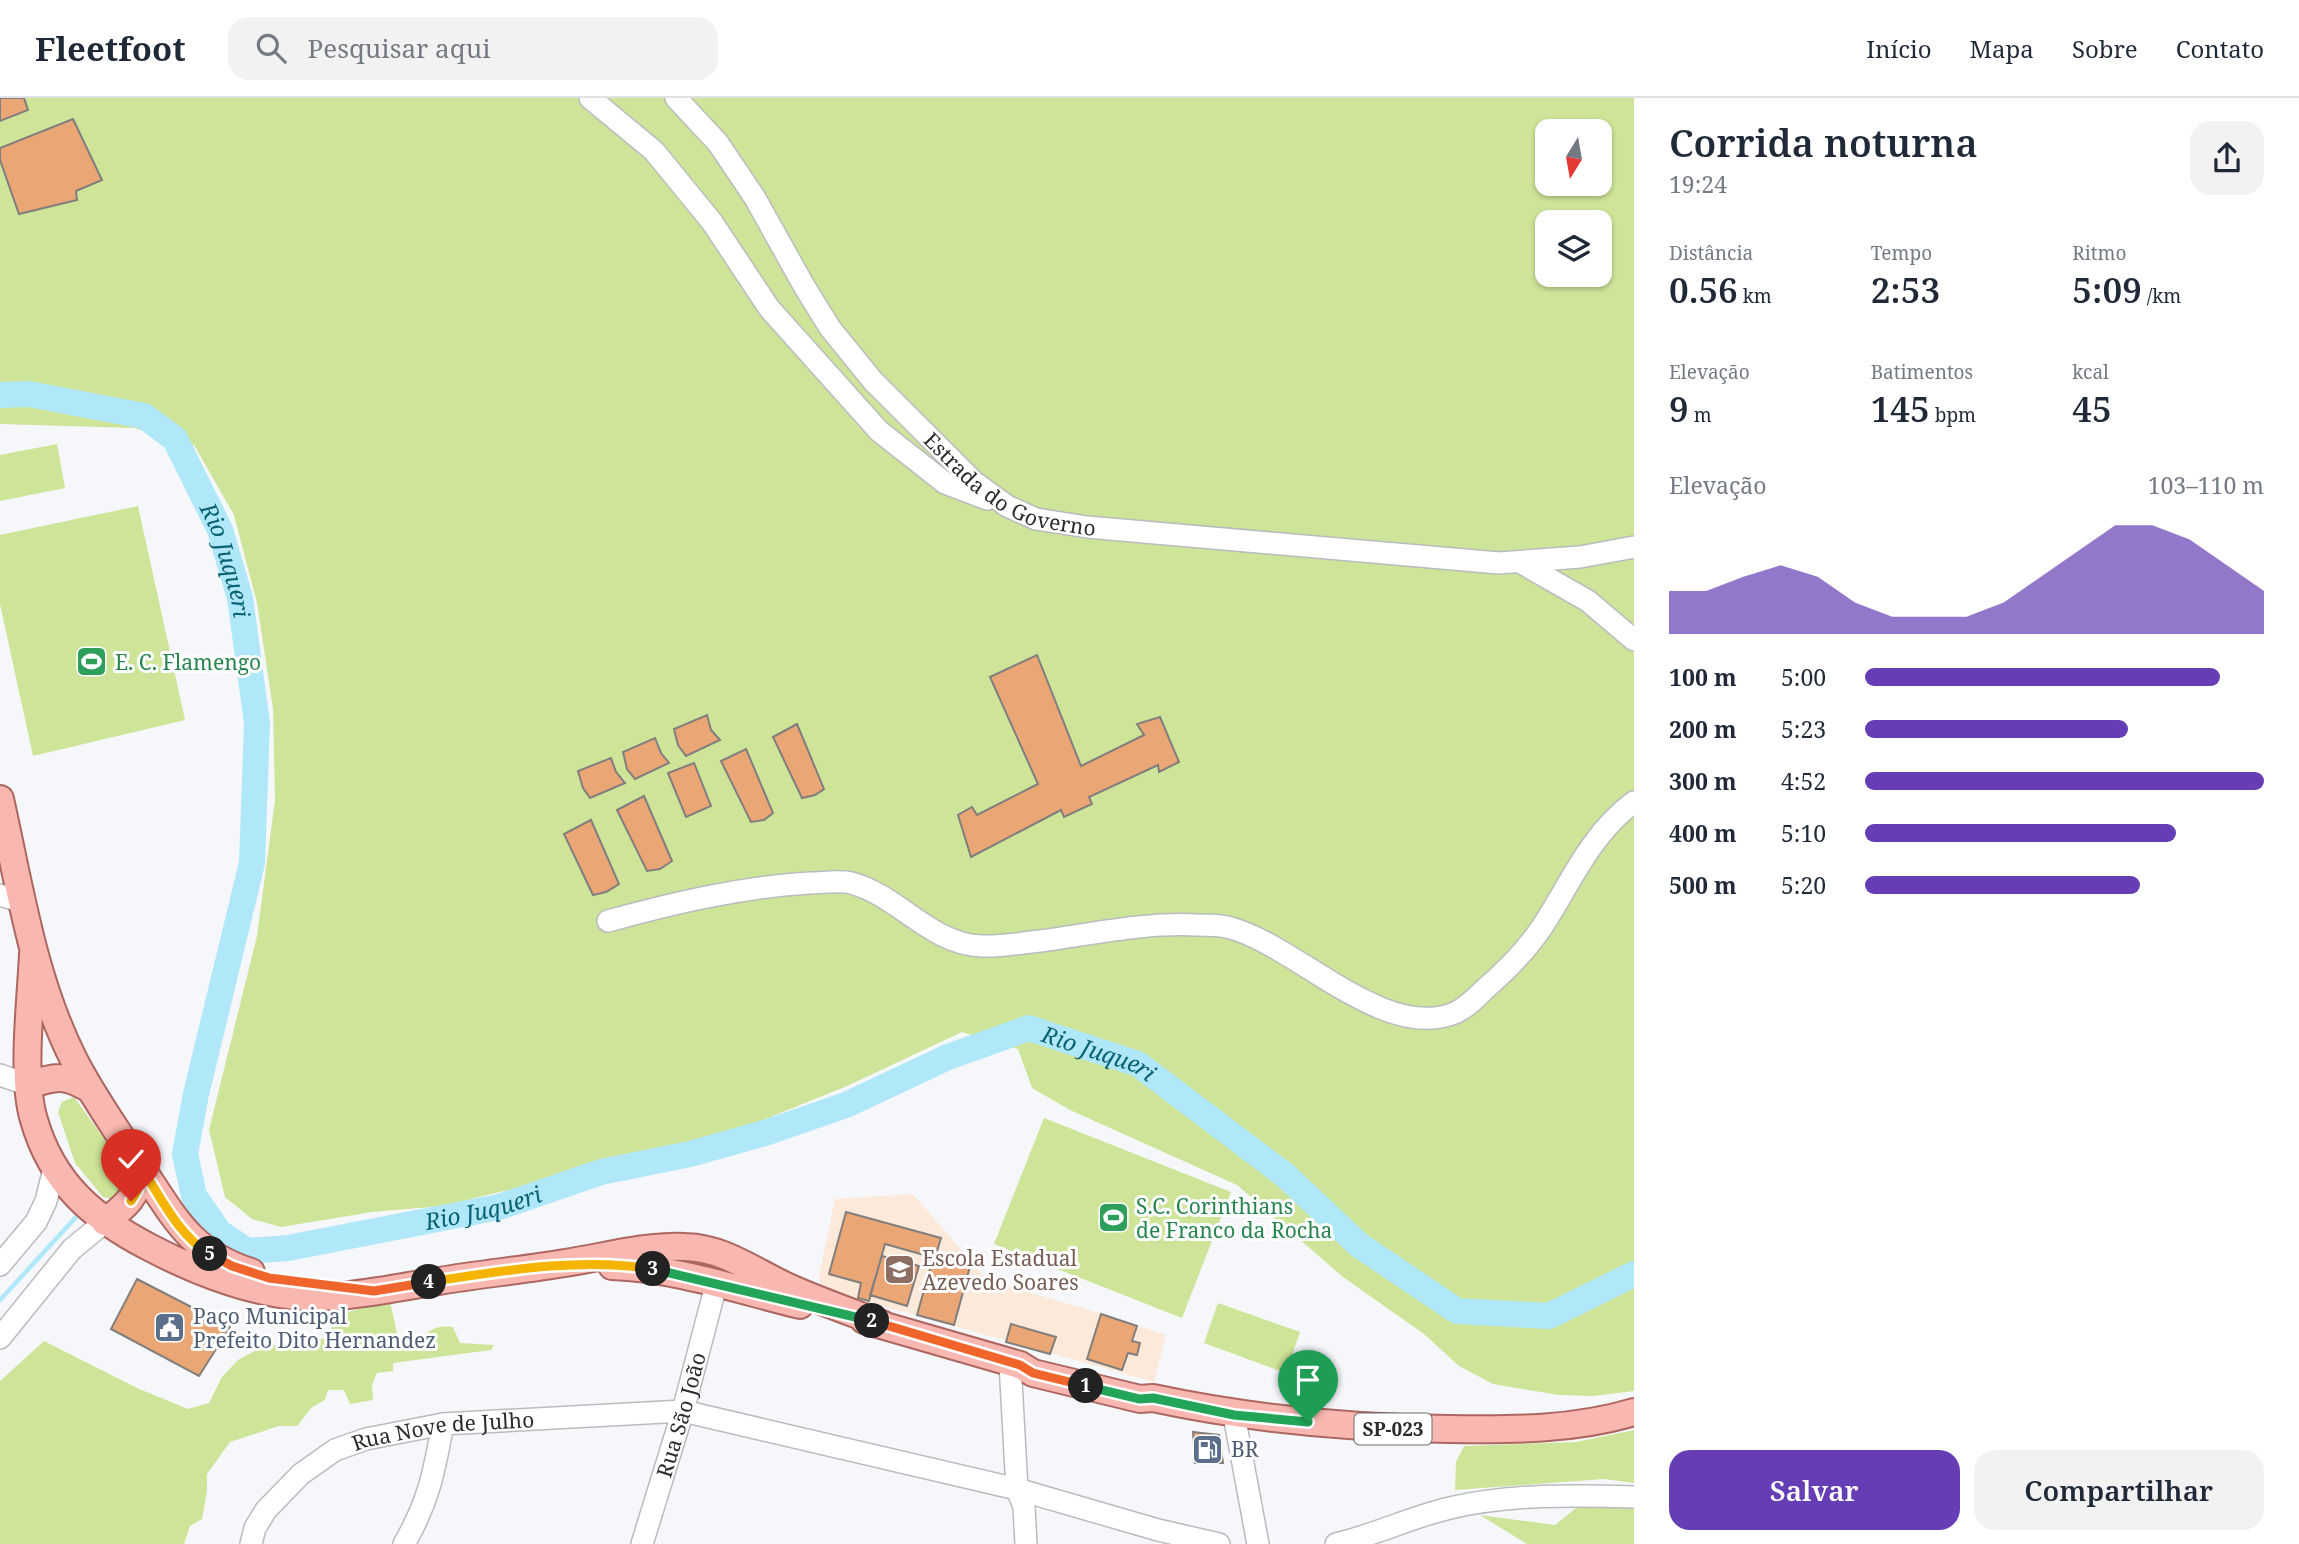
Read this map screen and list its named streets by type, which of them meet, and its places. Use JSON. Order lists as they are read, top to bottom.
{
  "streets": {
    "main road": ["SP-023"],
    "street": ["Estrada do Governo", "Rua São João", "Rua Nove de Julho"]
  },
  "crossings": [
    ["Rua São João", "Rua Nove de Julho"]
  ],
  "water": ["Rio Juqueri"],
  "places": {
    "sports": ["E. C. Flamengo", "S.C. Corinthians de Franco da Rocha"],
    "school or university": ["Escola Estadual Azevedo Soares"],
    "public building": ["Paço Municipal Prefeito Dito Hernandez"],
    "fuel station": ["BR"]
  },
  "north": "bottom",
  "page": {
    "header": "Fleetfoot",
    "search": "Pesquisar aqui",
    "nav": [
      "Início",
      "Mapa",
      "Sobre",
      "Contato"
    ],
    "heading": ["Corrida noturna", "19:24"],
    "stats": [
      ["Distância", "0.56 km"],
      ["Tempo", "2:53"],
      ["Ritmo", "5:09 /km"],
      ["Elevação", "9 m"],
      ["Batimentos", "145 bpm"],
      ["kcal", "45"]
    ],
    "chart": ["Elevação", "103–110 m"],
    "list": [
      {
        "name": "100 m",
        "note": "5:00"
      },
      {
        "name": "200 m",
        "note": "5:23"
      },
      {
        "name": "300 m",
        "note": "4:52"
      },
      {
        "name": "400 m",
        "note": "5:10"
      },
      {
        "name": "500 m",
        "note": "5:20"
      }
    ],
    "pins": [
      "5",
      "3",
      "4",
      "2",
      "1"
    ],
    "buttons": ["Salvar", "Compartilhar"]
  }
}
